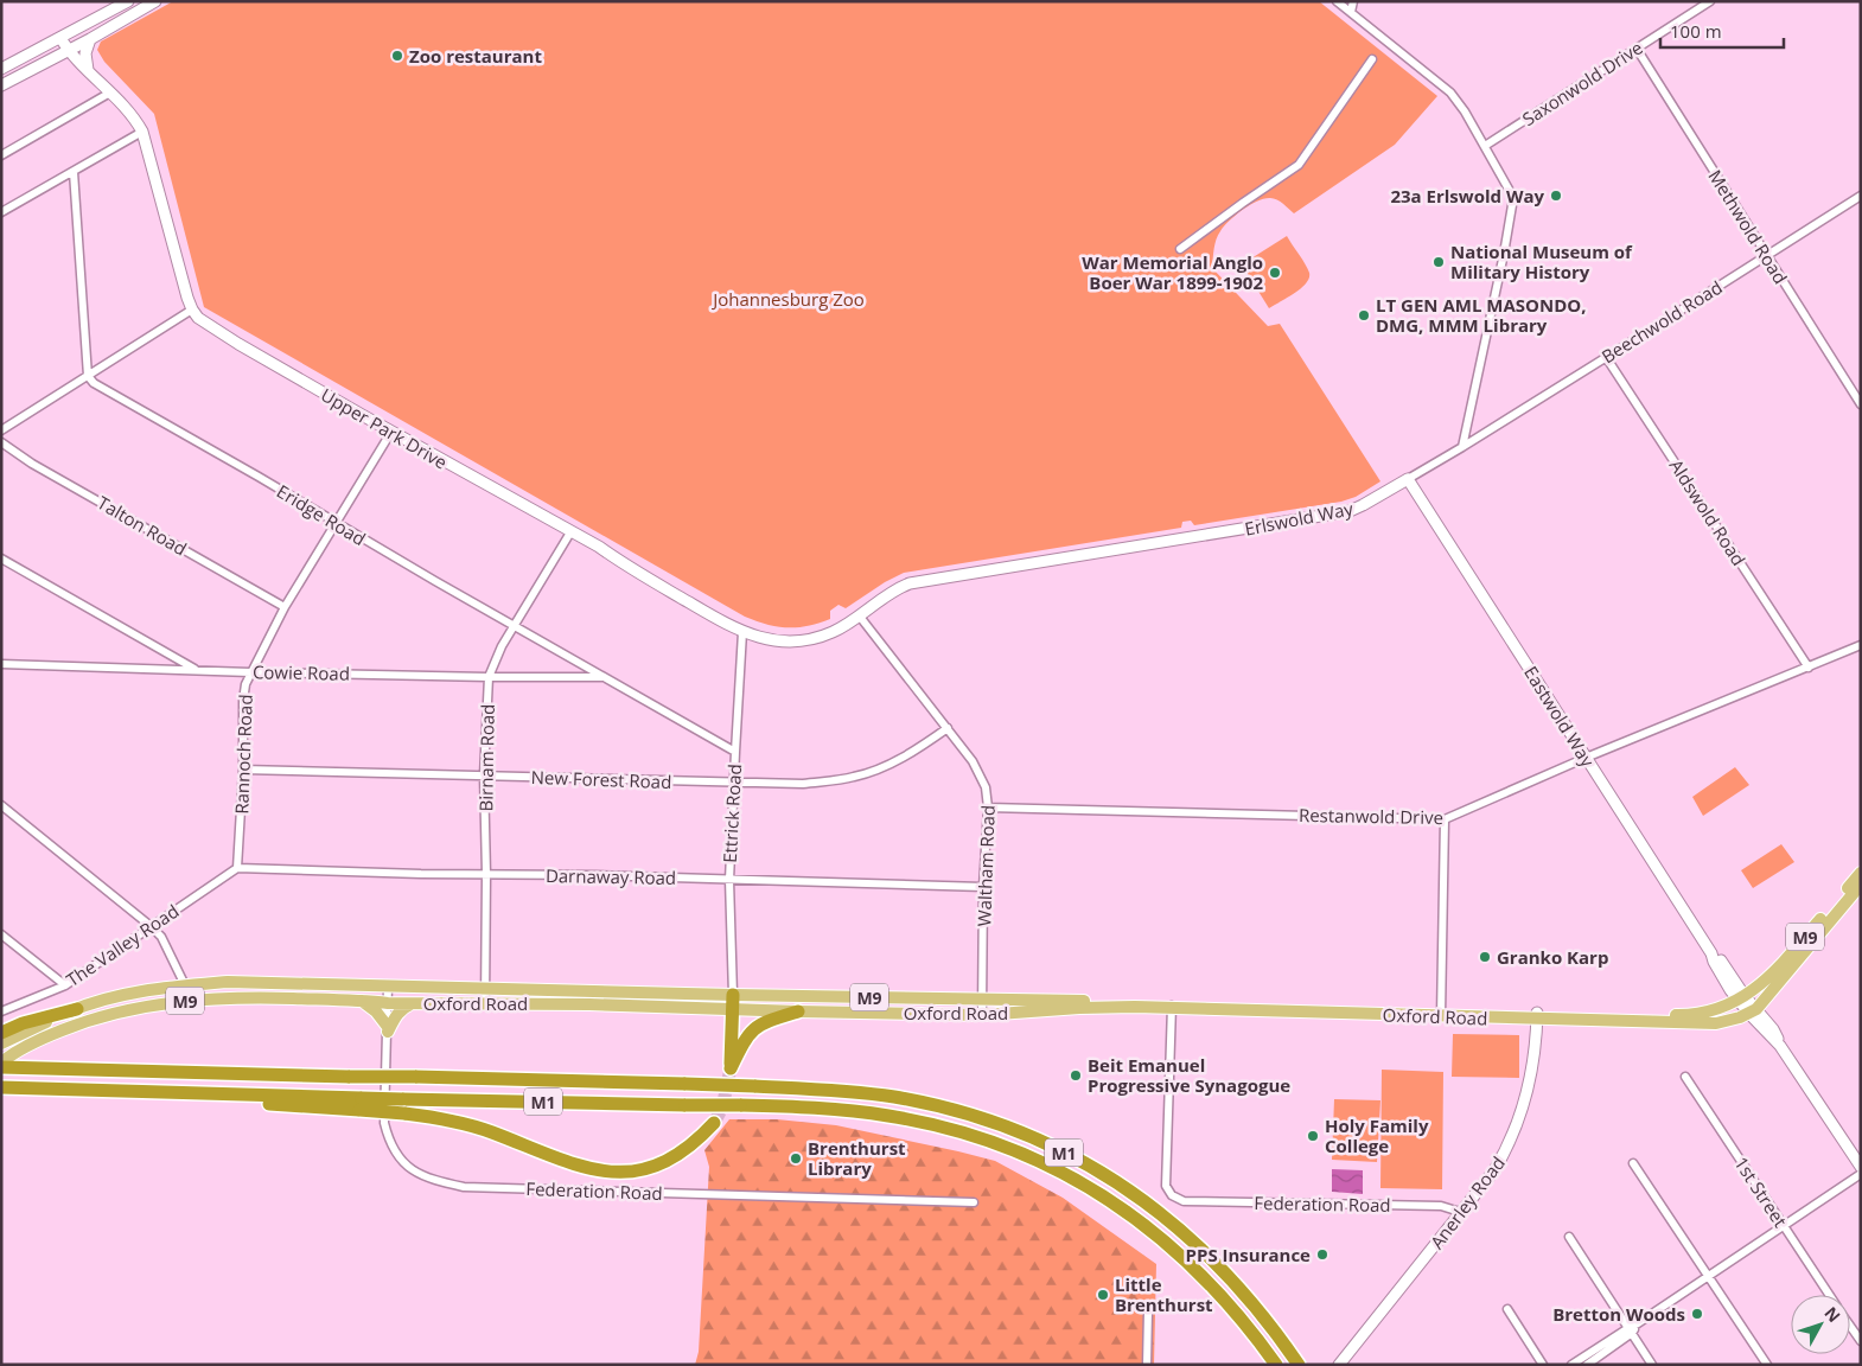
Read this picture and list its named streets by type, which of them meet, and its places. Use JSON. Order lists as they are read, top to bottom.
{
  "streets": {
    "highway": ["M1"],
    "main road": [
      "Upper Park Drive",
      "Erlswold Way",
      "Eastwold Way",
      "M9",
      "Oxford Road",
      "Anerley Road"
    ],
    "street": [
      "Saxonwold Drive",
      "Methwold Road",
      "Beechwold Road",
      "Aldswold Road",
      "Eridge Road",
      "Talton Road",
      "Cowie Road",
      "Rannoch Road",
      "Birnam Road",
      "New Forest Road",
      "Ettrick Road",
      "Restanwold Drive",
      "Waltham Road",
      "Darnaway Road",
      "The Valley Road",
      "Federation Road",
      "1st Street"
    ]
  },
  "crossings": [
    ["Saxonwold Drive", "Methwold Road"],
    ["Methwold Road", "Beechwold Road"],
    ["Beechwold Road", "Aldswold Road"],
    ["Beechwold Road", "Erlswold Way"],
    ["Upper Park Drive", "Erlswold Way"],
    ["Upper Park Drive", "Rannoch Road"],
    ["Upper Park Drive", "Birnam Road"],
    ["Upper Park Drive", "Ettrick Road"],
    ["Upper Park Drive", "Waltham Road"],
    ["Aldswold Road", "Restanwold Drive"],
    ["Eridge Road", "Cowie Road"],
    ["Eridge Road", "Rannoch Road"],
    ["Eridge Road", "Birnam Road"],
    ["Eridge Road", "Ettrick Road"],
    ["Erlswold Way", "Eastwold Way"],
    ["Erlswold Way", "Waltham Road"],
    ["Talton Road", "Rannoch Road"],
    ["Cowie Road", "Rannoch Road"],
    ["Cowie Road", "Birnam Road"],
    ["Eastwold Way", "Restanwold Drive"],
    ["Eastwold Way", "M9"],
    ["Eastwold Way", "Oxford Road"],
    ["Rannoch Road", "New Forest Road"],
    ["Rannoch Road", "Darnaway Road"],
    ["Rannoch Road", "The Valley Road"],
    ["Birnam Road", "New Forest Road"],
    ["Birnam Road", "Darnaway Road"],
    ["Birnam Road", "Oxford Road"],
    ["New Forest Road", "Ettrick Road"],
    ["New Forest Road", "Waltham Road"],
    ["Ettrick Road", "Darnaway Road"],
    ["Ettrick Road", "Oxford Road"],
    ["Restanwold Drive", "Waltham Road"],
    ["Waltham Road", "Darnaway Road"],
    ["Waltham Road", "Oxford Road"],
    ["Darnaway Road", "The Valley Road"],
    ["M9", "Oxford Road"],
    ["Oxford Road", "Federation Road"],
    ["Oxford Road", "Anerley Road"],
    ["Federation Road", "Anerley Road"]
  ],
  "parks": ["Johannesburg Zoo"],
  "places": [
    "Zoo restaurant",
    "23a Erlswold Way",
    "National Museum of Military History",
    "War Memorial Anglo Boer War 1899-1902",
    "LT GEN AML MASONDO, DMG, MMM Library",
    "Granko Karp",
    "Beit Emanuel Progressive Synagogue",
    "Holy Family College",
    "Brenthurst Library",
    "PPS Insurance",
    "Little Brenthurst",
    "Bretton Woods"
  ],
  "scale_bar": "100 m",
  "north": "top right"
}
